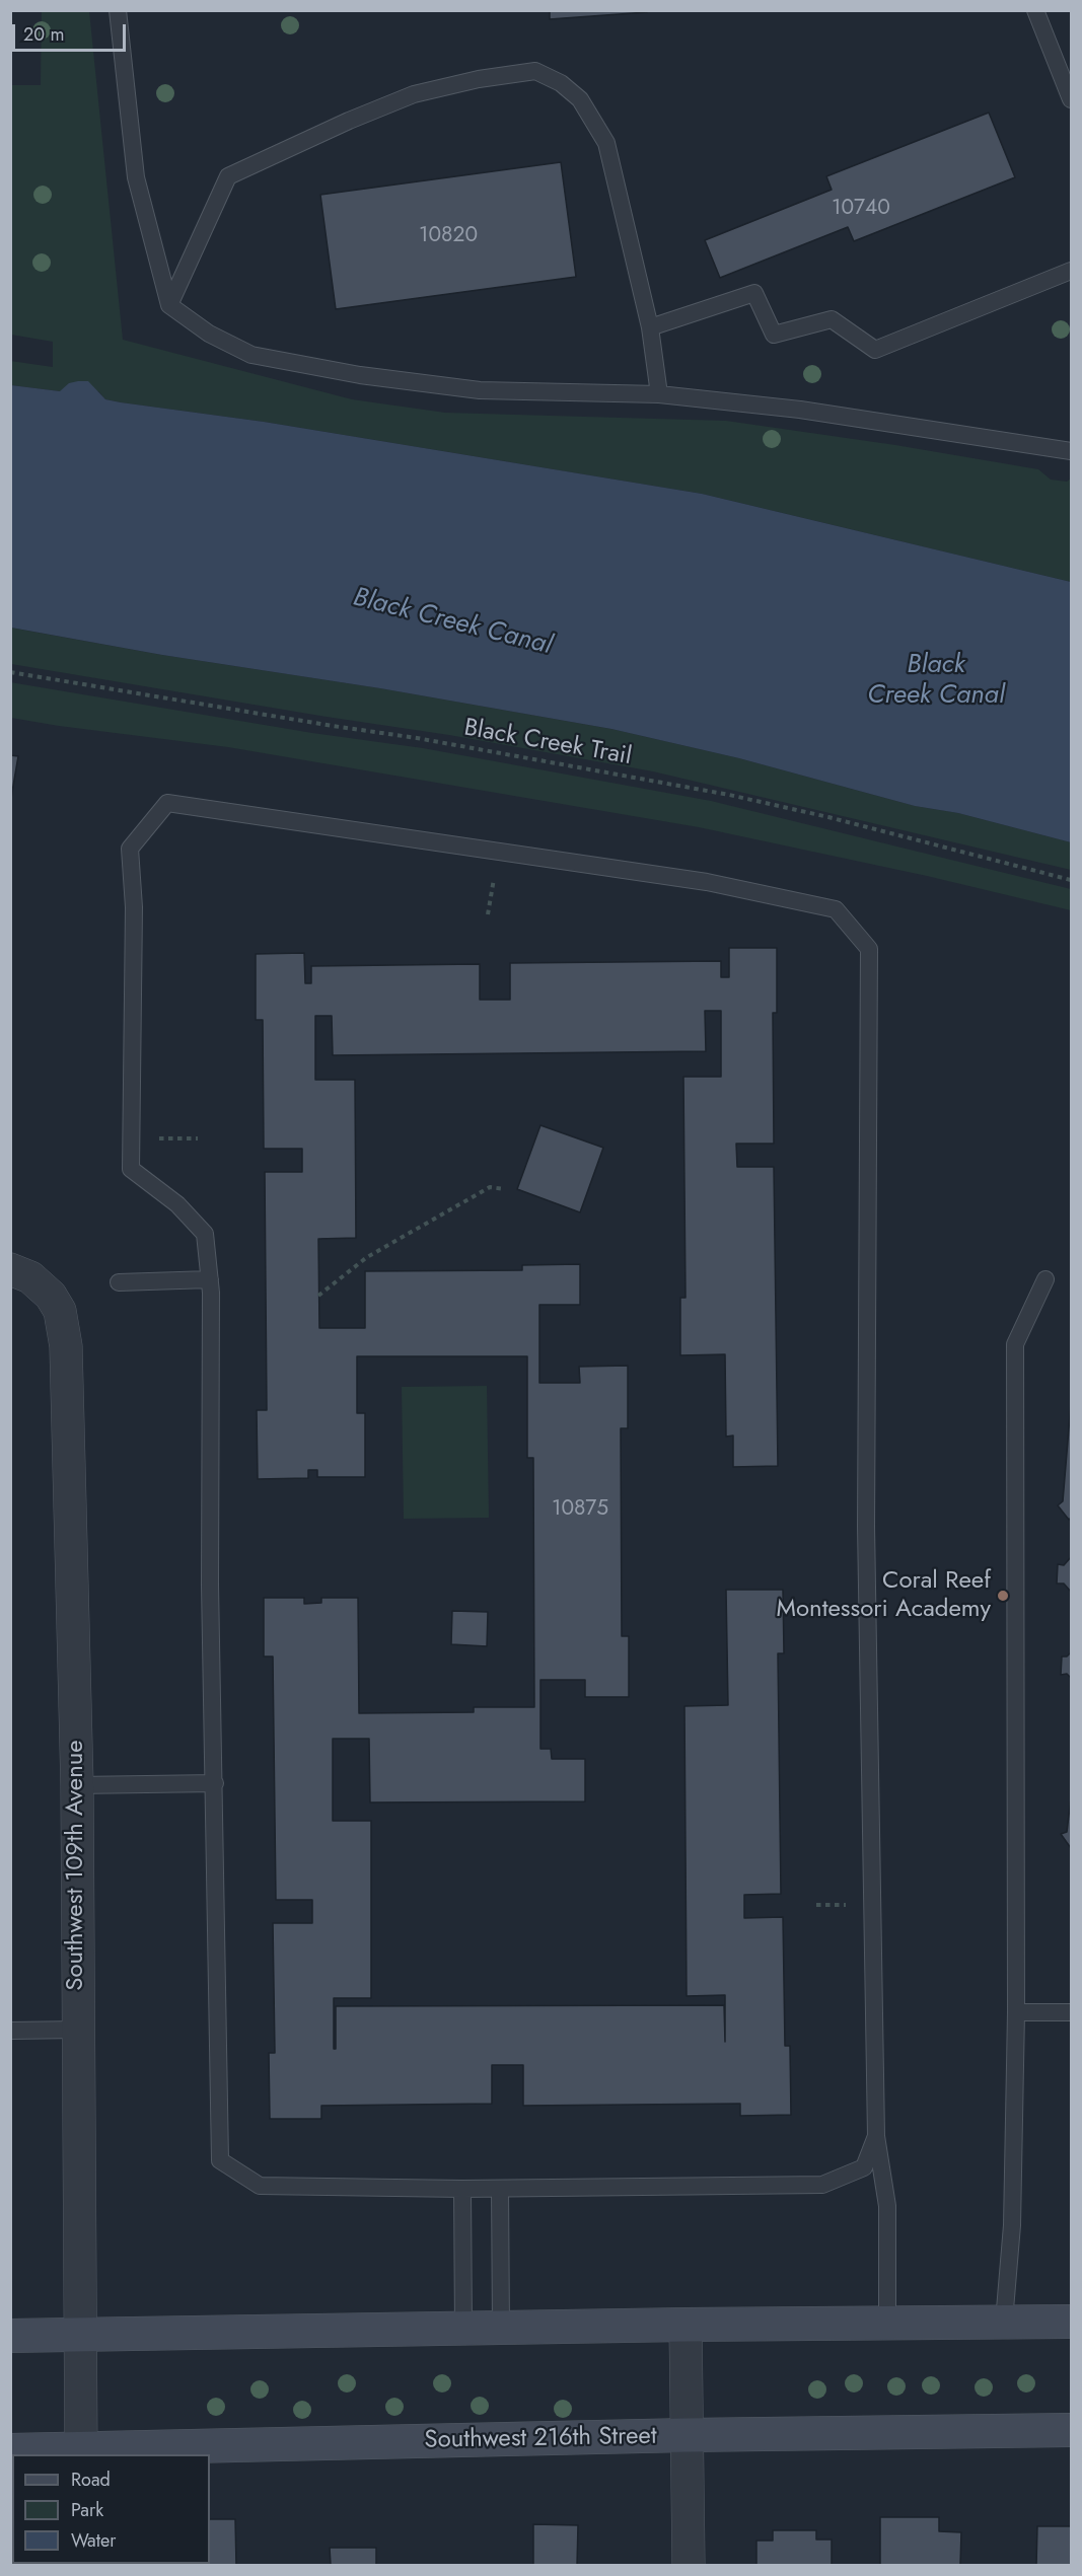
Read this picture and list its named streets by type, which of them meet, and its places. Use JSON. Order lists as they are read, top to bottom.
{
  "streets": {
    "main road": ["Southwest 216th Street"],
    "street": ["Southwest 109th Avenue"],
    "path": ["Black Creek Trail"]
  },
  "crossings": [
    ["Southwest 109th Avenue", "Southwest 216th Street"]
  ],
  "water": ["Black Creek Canal"],
  "places": ["Coral Reef Montessori Academy"],
  "house_numbers": ["10740", "10820", "10875"],
  "legend": ["Road", "Park", "Water"],
  "scale_bar": "20 m"
}
